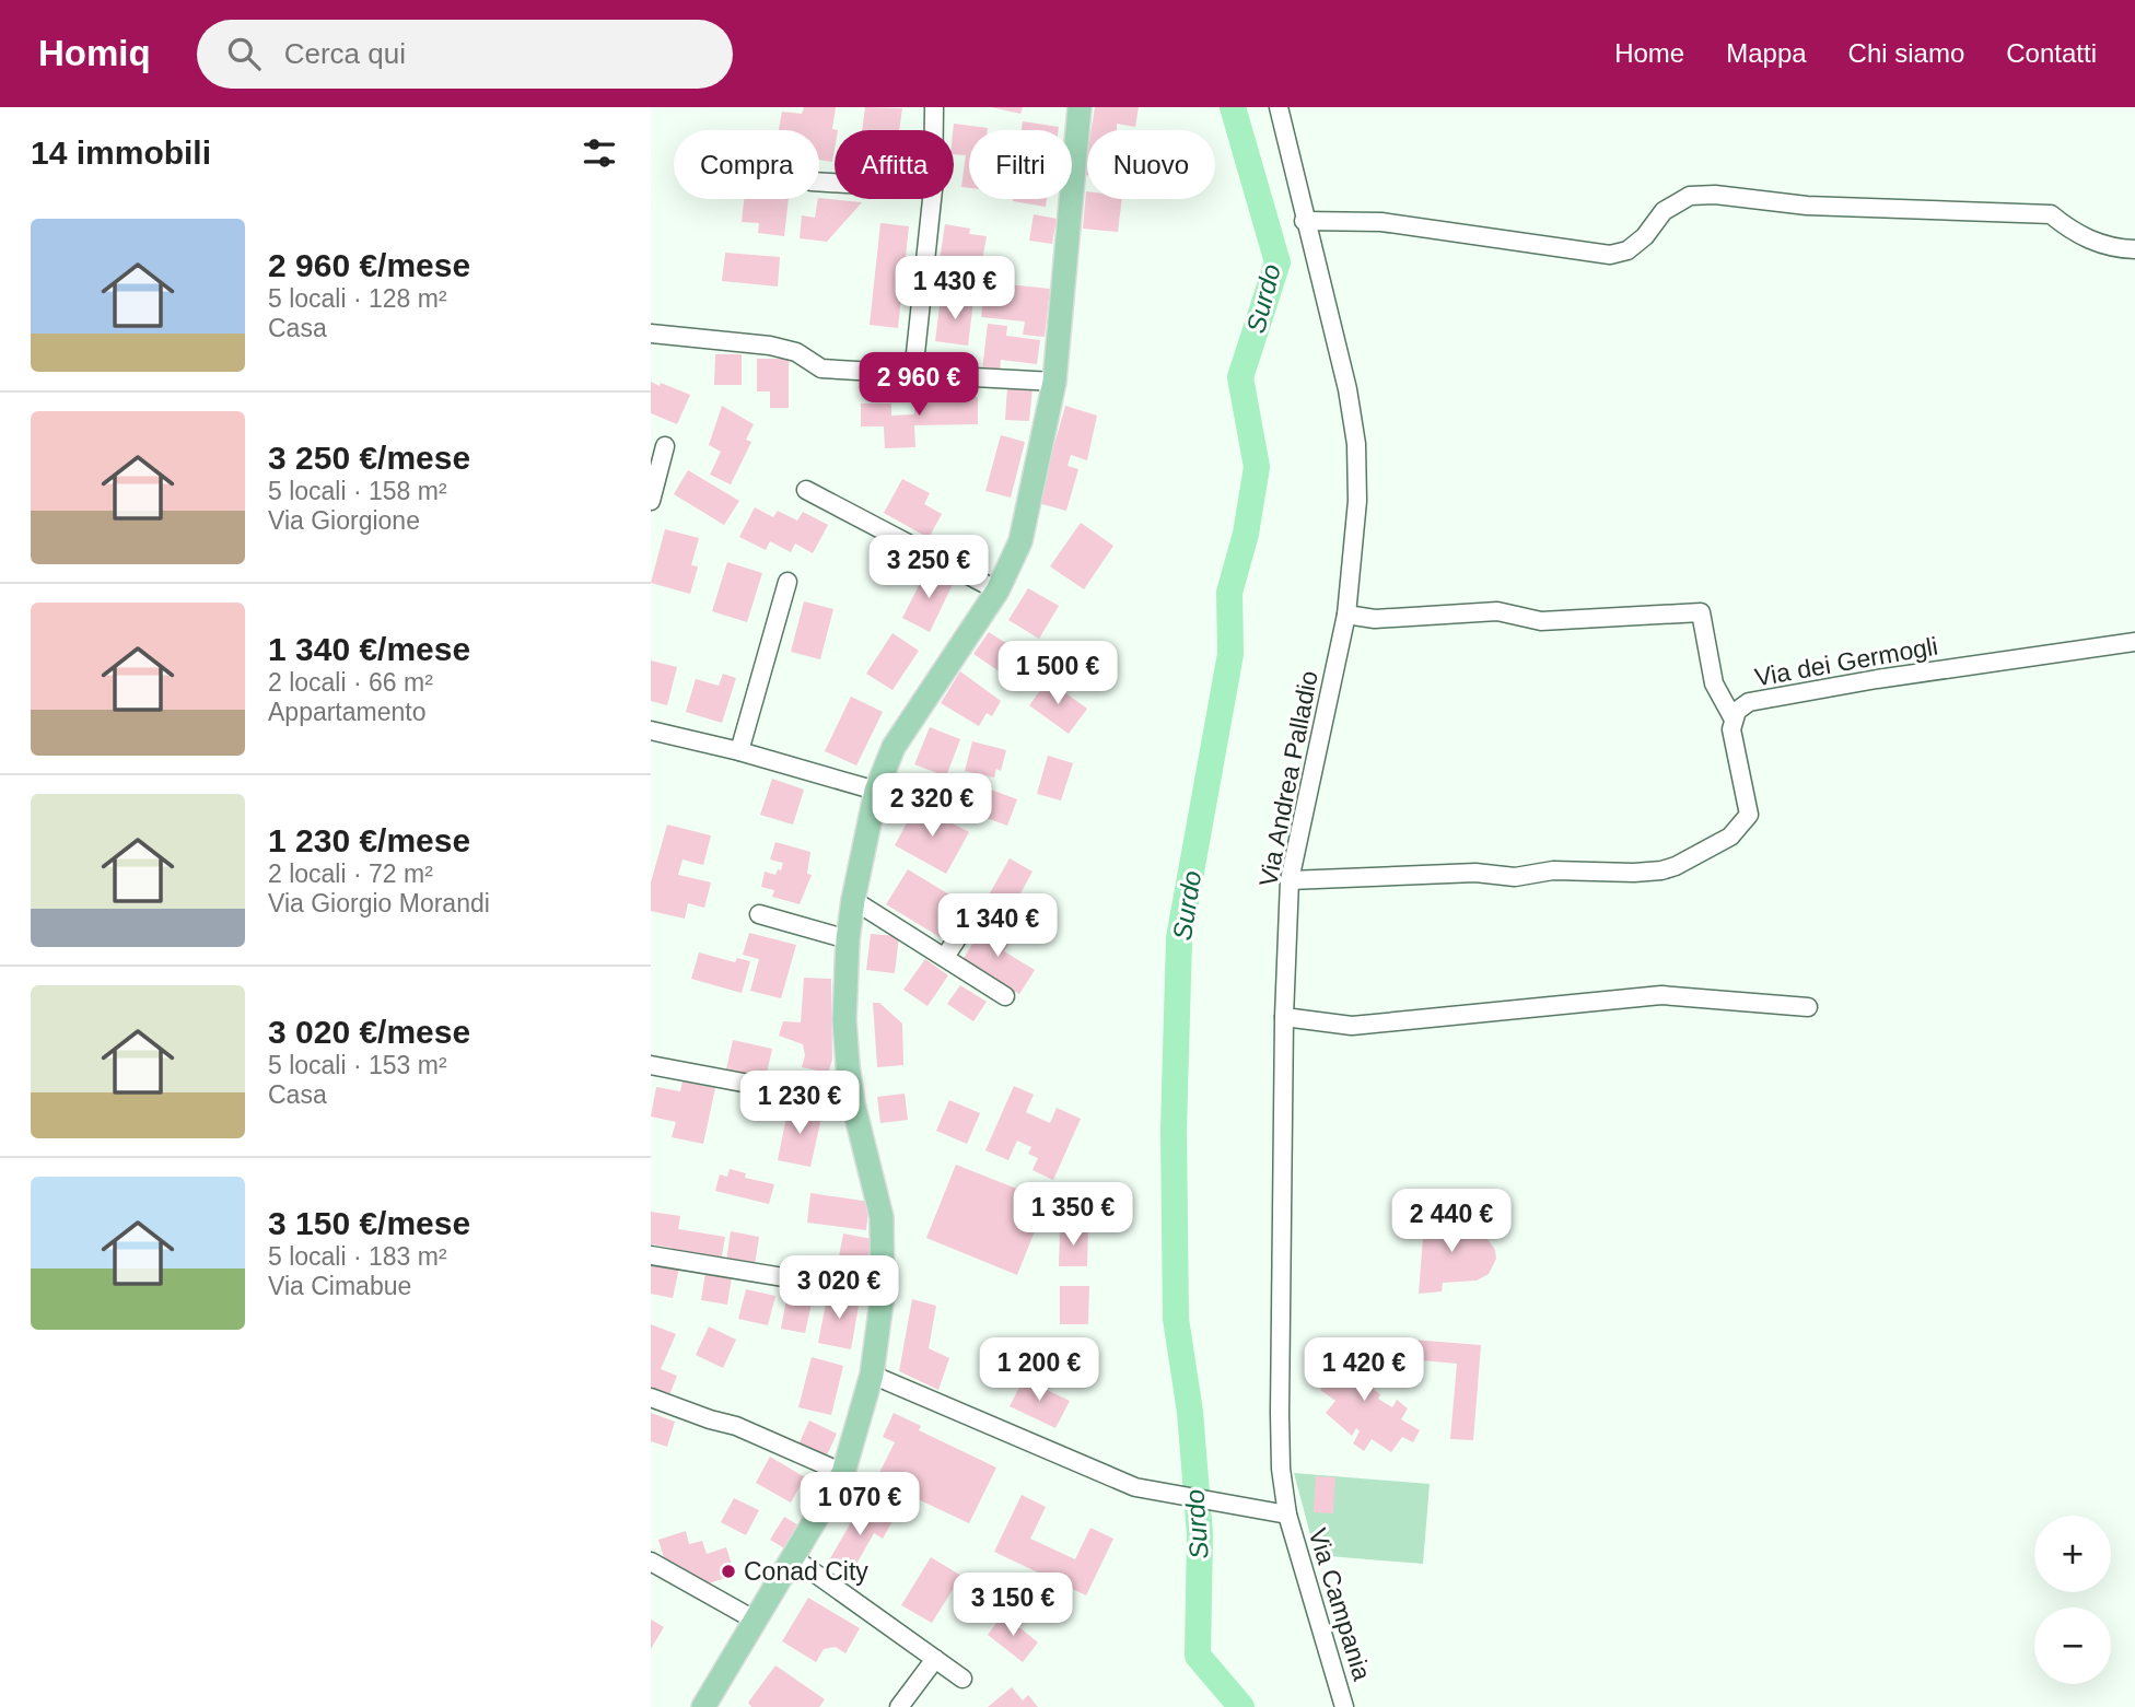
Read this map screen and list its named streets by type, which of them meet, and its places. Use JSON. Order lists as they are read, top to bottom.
{
  "streets": {
    "street": ["Via dei Germogli", "Via Andrea Palladio", "Via Campania"]
  },
  "crossings": [
    ["Via dei Germogli", "Via Andrea Palladio"],
    ["Via Andrea Palladio", "Via Campania"]
  ],
  "water": ["Surdo"],
  "places": ["Conad City"],
  "page": {
    "header": "Homiq",
    "search": "Cerca qui",
    "nav": [
      "Home",
      "Mappa",
      "Chi siamo",
      "Contatti"
    ],
    "heading": "14 immobili",
    "chip": [
      "Compra",
      "Affitta",
      "Filtri",
      "Nuovo"
    ],
    "list": [
      {
        "name": "2 960 €/mese",
        "note": "5 locali · 128 m² · Casa"
      },
      {
        "name": "3 250 €/mese",
        "note": "5 locali · 158 m² · Via Giorgione"
      },
      {
        "name": "1 340 €/mese",
        "note": "2 locali · 66 m² · Appartamento"
      },
      {
        "name": "1 230 €/mese",
        "note": "2 locali · 72 m² · Via Giorgio Morandi"
      },
      {
        "name": "3 020 €/mese",
        "note": "5 locali · 153 m² · Casa"
      },
      {
        "name": "3 150 €/mese",
        "note": "5 locali · 183 m² · Via Cimabue"
      }
    ],
    "price": [
      "1 430 €",
      "2 960 €",
      "3 250 €",
      "1 500 €",
      "2 320 €",
      "1 340 €",
      "1 230 €",
      "1 350 €",
      "2 440 €",
      "3 020 €",
      "1 200 €",
      "1 420 €",
      "1 070 €",
      "3 150 €"
    ],
    "map_buttons": ["+", "−"]
  }
}
